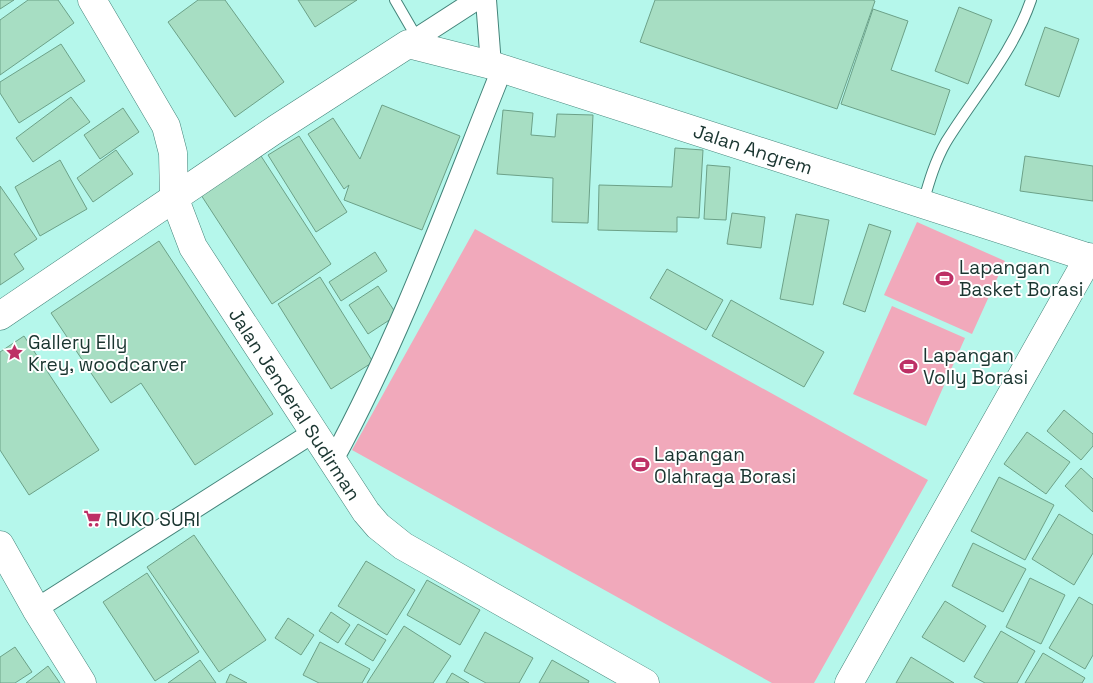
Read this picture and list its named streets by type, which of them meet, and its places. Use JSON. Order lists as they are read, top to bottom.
{
  "streets": {
    "main road": ["Jalan Angrem", "Jalan Jenderal Sudirman"]
  },
  "places": {
    "sports": ["Lapangan Basket Borasi", "Lapangan Volly Borasi", "Lapangan Olahraga Borasi"],
    "place": ["Gallery Elly Krey, woodcarver"],
    "supermarket": ["RUKO SURI"]
  }
}
